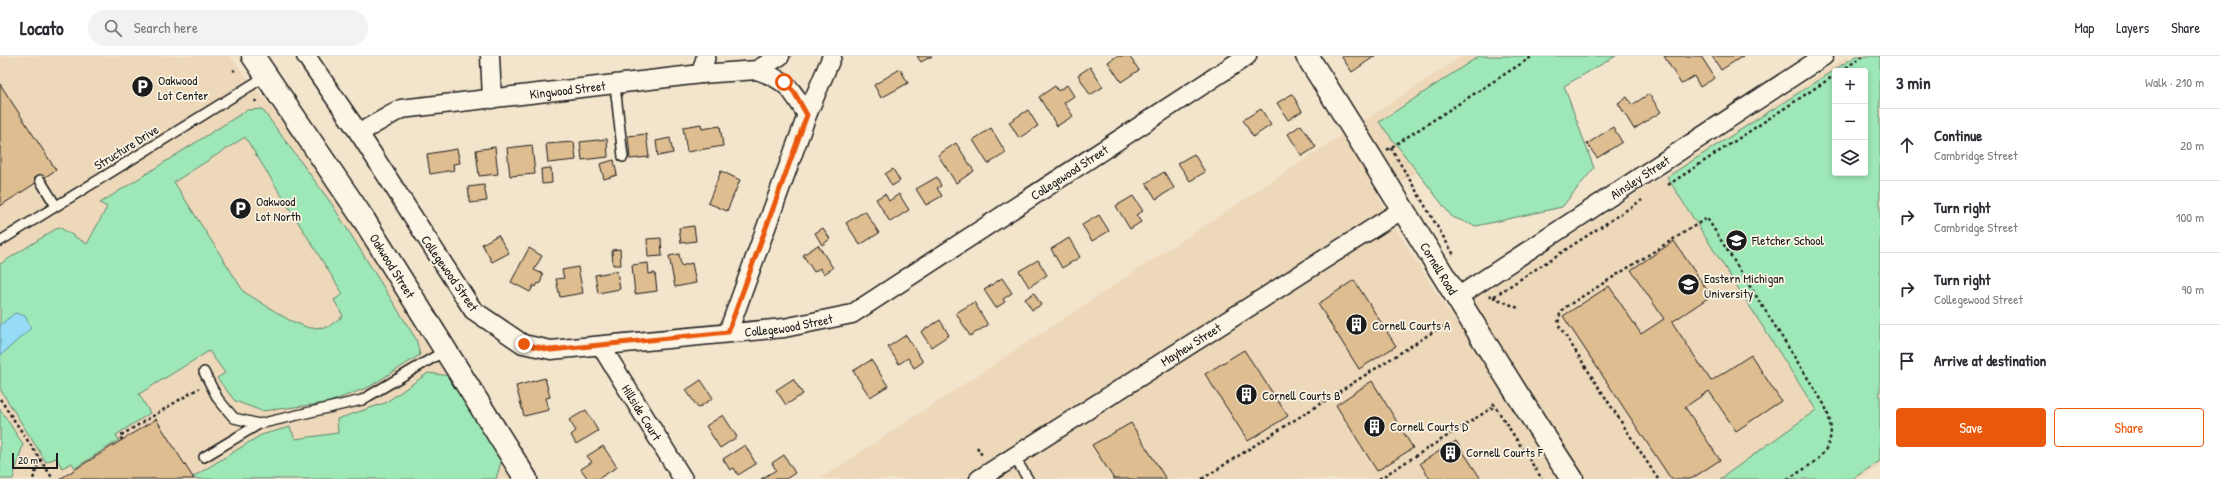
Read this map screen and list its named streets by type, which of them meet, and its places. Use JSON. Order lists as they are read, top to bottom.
{
  "streets": {
    "street": [
      "Kingwood Street",
      "Collegewood Street",
      "Ainsley Street",
      "Oakwood Street",
      "Cornell Road",
      "Mayhew Street",
      "Hillside Court"
    ],
    "lane": ["Structure Drive"]
  },
  "crossings": [
    ["Kingwood Street", "Collegewood Street"],
    ["Structure Drive", "Oakwood Street"],
    ["Collegewood Street", "Hillside Court"],
    ["Ainsley Street", "Cornell Road"],
    ["Cornell Road", "Mayhew Street"]
  ],
  "places": {
    "parking": ["Oakwood Lot Center", "Oakwood Lot North"],
    "school or university": ["Fletcher School", "Eastern Michigan University"],
    "building": [
      "Cornell Courts A",
      "Cornell Courts B",
      "Cornell Courts D",
      "Cornell Courts F"
    ]
  },
  "scale_bar": "20 m",
  "page": {
    "header": "Locato",
    "search": "Search here",
    "nav": ["Map", "Layers", "Share"],
    "heading": ["3 min", "Walk · 210 m"],
    "map_buttons": ["+", "−"],
    "list": [
      ["Continue", "Cambridge Street", "20 m"],
      ["Turn right", "Cambridge Street", "100 m"],
      ["Turn right", "Collegewood Street", "90 m"],
      "Arrive at destination"
    ],
    "buttons": ["Save", "Share"],
    "scale": "20 m"
  }
}
